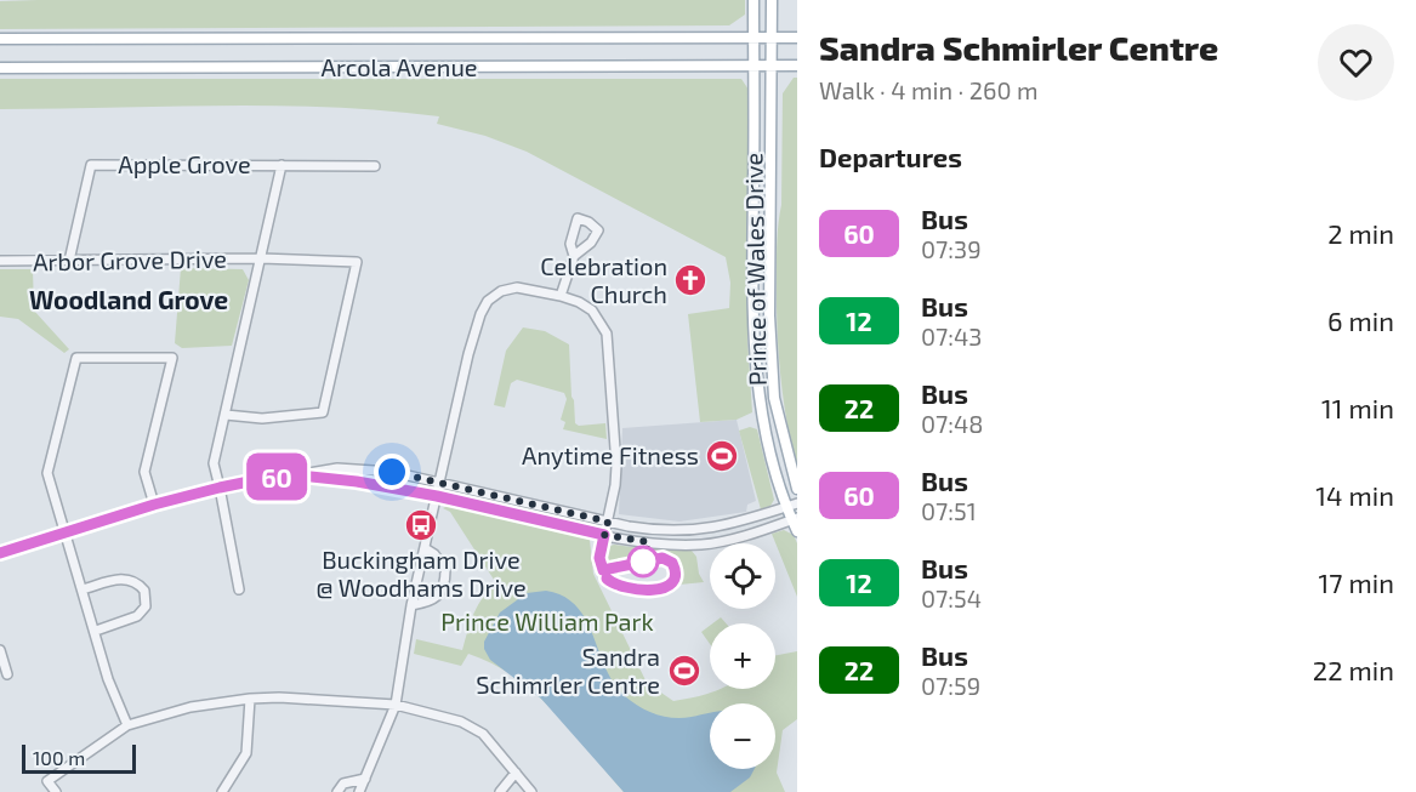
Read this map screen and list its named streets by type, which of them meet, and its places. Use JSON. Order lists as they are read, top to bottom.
{
  "streets": {
    "main road": ["Arcola Avenue", "Prince of Wales Drive"],
    "street": ["Apple Grove", "Arbor Grove Drive"]
  },
  "crossings": [
    ["Arcola Avenue", "Prince of Wales Drive"],
    ["Apple Grove", "Arbor Grove Drive"]
  ],
  "districts": ["Woodland Grove"],
  "parks": ["Prince William Park"],
  "places": {
    "church": ["Celebration Church"],
    "sports": ["Anytime Fitness", "Sandra Schimrler Centre"],
    "bus stop": ["Buckingham Drive @ Woodhams Drive"]
  },
  "lines": ["bus line 60"],
  "scale_bar": "100 m",
  "page": {
    "on_map": "60",
    "heading": [
      ["Sandra Schmirler Centre", "Walk · 4 min · 260 m"],
      "Departures"
    ],
    "list": [
      {
        "mark": "60",
        "name": "Bus",
        "note": "07:39",
        "value": "2 min"
      },
      {
        "mark": "12",
        "name": "Bus",
        "note": "07:43",
        "value": "6 min"
      },
      {
        "mark": "22",
        "name": "Bus",
        "note": "07:48",
        "value": "11 min"
      },
      {
        "mark": "60",
        "name": "Bus",
        "note": "07:51",
        "value": "14 min"
      },
      {
        "mark": "12",
        "name": "Bus",
        "note": "07:54",
        "value": "17 min"
      },
      {
        "mark": "22",
        "name": "Bus",
        "note": "07:59",
        "value": "22 min"
      }
    ],
    "map_buttons": ["+", "−"],
    "scale": "100 m"
  }
}
